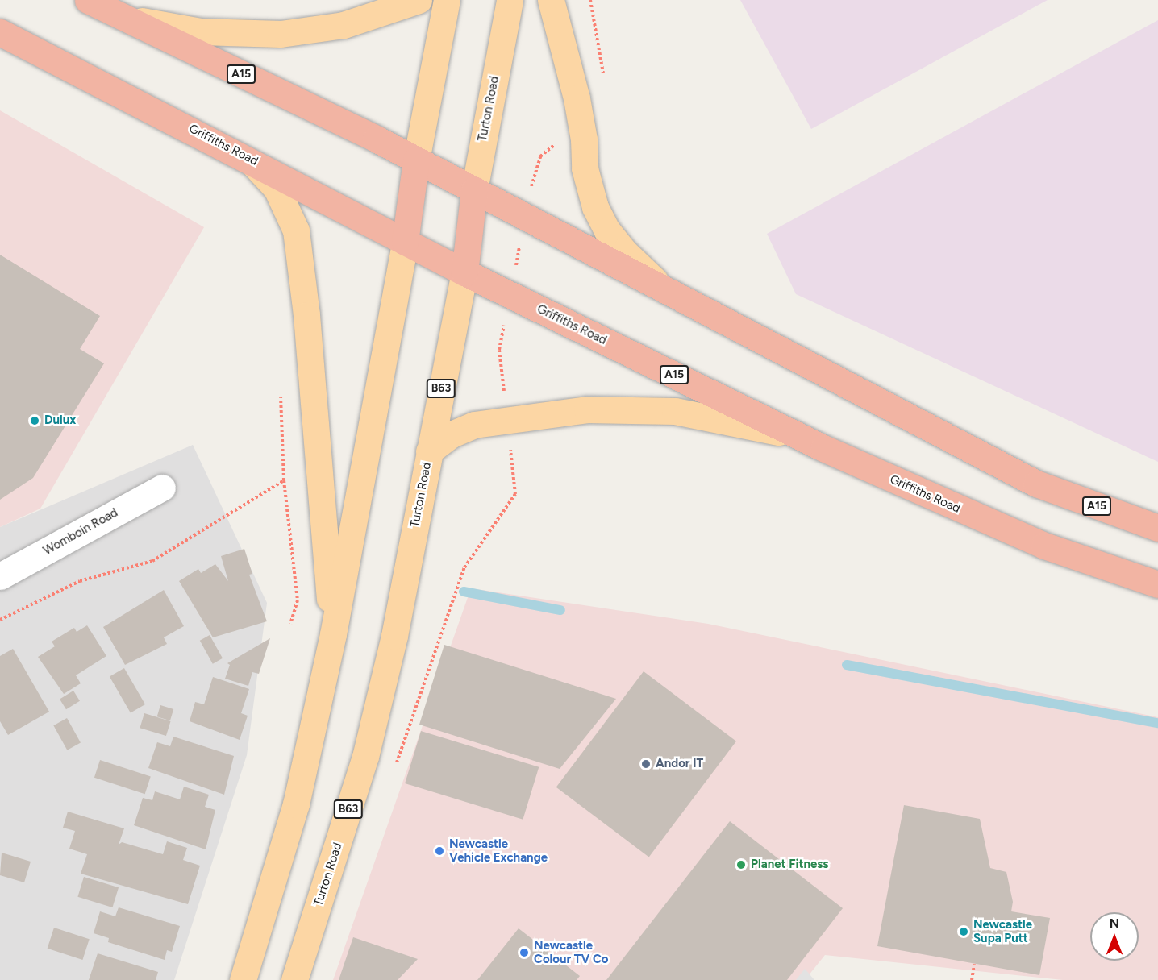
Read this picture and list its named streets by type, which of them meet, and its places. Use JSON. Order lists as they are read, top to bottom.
{
  "streets": {
    "highway": [
      "A15",
      "Turton Road",
      "Griffiths Road",
      "B63"
    ],
    "street": ["Womboin Road"]
  },
  "crossings": [
    ["A15", "Turton Road"],
    ["Turton Road", "Griffiths Road"]
  ],
  "places": [
    "Dulux",
    "Andor IT",
    "Newcastle Vehicle Exchange",
    "Planet Fitness",
    "Newcastle Supa Putt",
    "Newcastle Colour TV Co"
  ],
  "north": "top"
}
